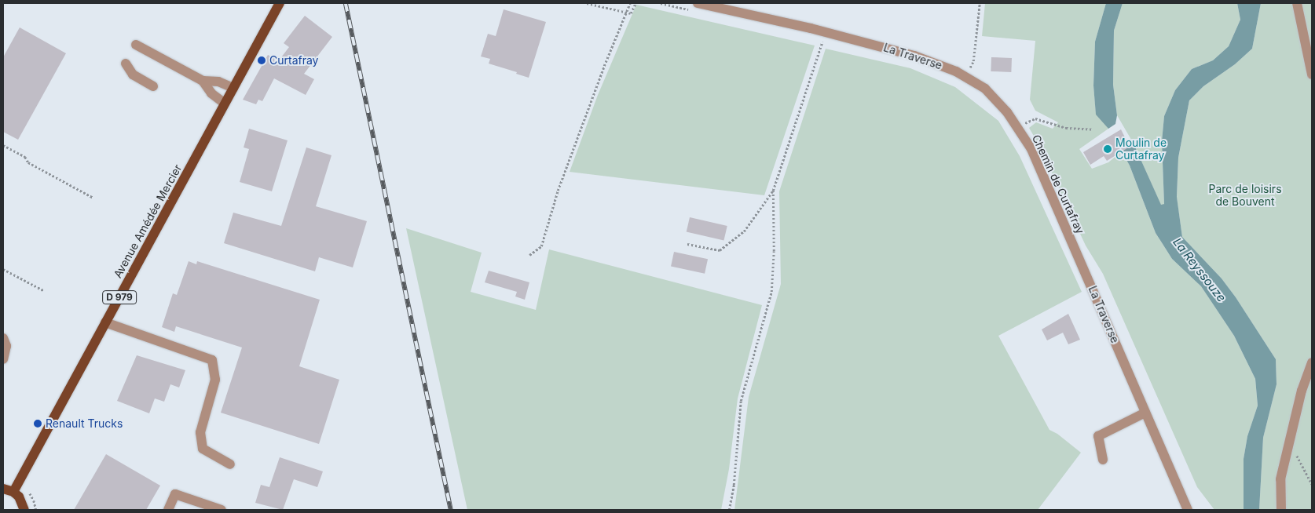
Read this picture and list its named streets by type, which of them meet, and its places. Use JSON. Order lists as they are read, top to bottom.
{
  "streets": {
    "main road": ["Avenue Amédée Mercier", "D 979"],
    "street": ["Chemin de Curtafray"]
  },
  "water": ["La Reyssouze"],
  "parks": ["Parc de loisirs de Bouvent"],
  "places": ["Curtafray", "Moulin de Curtafray", "Renault Trucks"]
}
